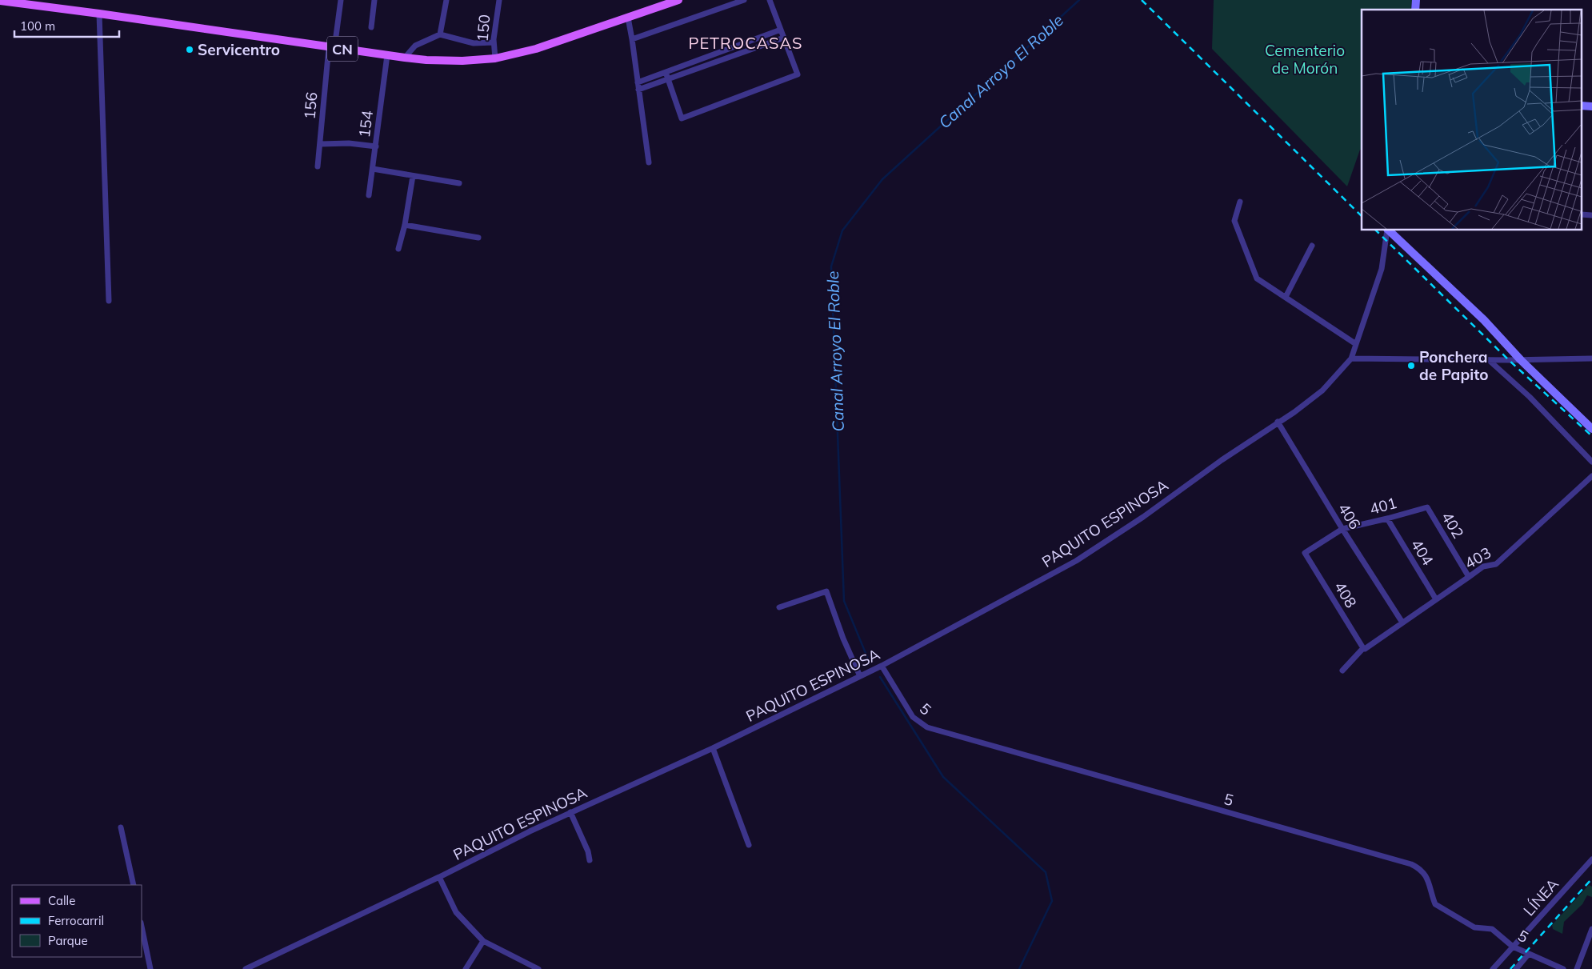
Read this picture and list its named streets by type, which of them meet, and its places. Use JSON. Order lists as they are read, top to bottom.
{
  "streets": {
    "main road": ["CN"],
    "street": [
      "150",
      "156",
      "154",
      "401",
      "406",
      "PAQUITO ESPINOSA",
      "402",
      "404",
      "403",
      "408",
      "5",
      "LÍNEA"
    ]
  },
  "crossings": [
    ["150", "CN"],
    ["CN", "156"],
    ["CN", "154"],
    ["401", "406"],
    ["401", "402"],
    ["401", "404"],
    ["401", "408"],
    ["406", "PAQUITO ESPINOSA"],
    ["406", "403"],
    ["PAQUITO ESPINOSA", "5"],
    ["402", "403"],
    ["404", "403"],
    ["403", "408"],
    ["5", "LÍNEA"]
  ],
  "districts": ["PETROCASAS"],
  "water": ["Canal Arroyo El Roble"],
  "parks": ["Cementerio de Morón"],
  "places": ["Servicentro", "Ponchera de Papito"],
  "legend": ["Calle", "Ferrocarril", "Parque"],
  "scale_bar": "100 m"
}
